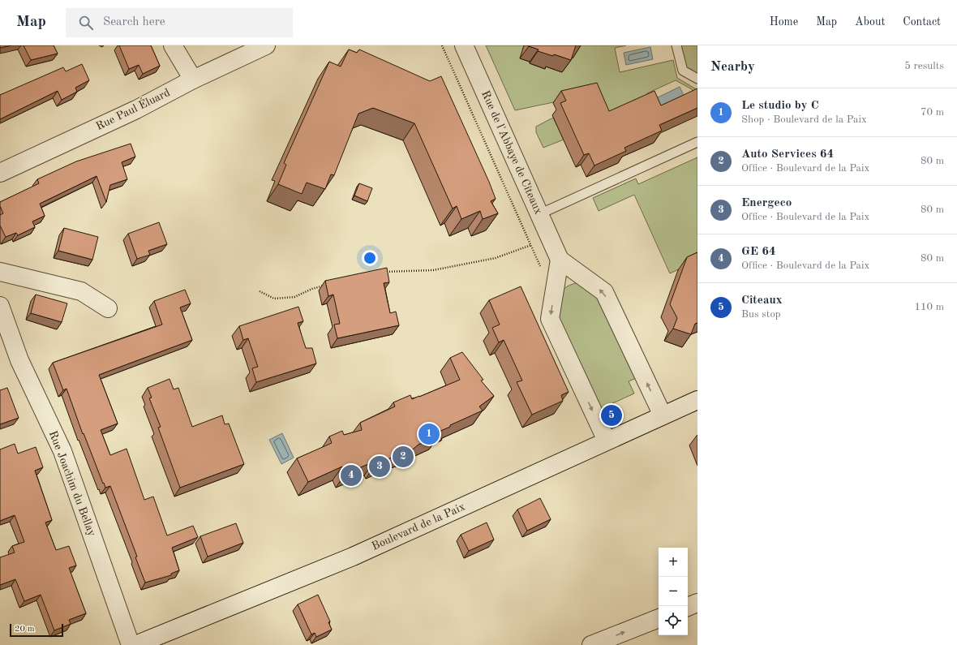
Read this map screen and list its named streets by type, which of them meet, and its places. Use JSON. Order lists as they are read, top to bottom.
{
  "streets": {
    "street": [
      "Rue Paul Éluard",
      "Rue de l'Abbaye de Cîteaux",
      "Rue Joachim du Bellay",
      "Boulevard de la Paix"
    ]
  },
  "scale_bar": "20 m",
  "page": {
    "header": "Map",
    "search": "Search here",
    "nav": [
      "Home",
      "Map",
      "About",
      "Contact"
    ],
    "heading": ["Nearby", "5 results"],
    "list": [
      {
        "mark": "1",
        "name": "Le studio by C",
        "note": "Shop · Boulevard de la Paix",
        "value": "70 m"
      },
      {
        "mark": "2",
        "name": "Auto Services 64",
        "note": "Office · Boulevard de la Paix",
        "value": "80 m"
      },
      {
        "mark": "3",
        "name": "Energeco",
        "note": "Office · Boulevard de la Paix",
        "value": "80 m"
      },
      {
        "mark": "4",
        "name": "GE 64",
        "note": "Office · Boulevard de la Paix",
        "value": "80 m"
      },
      {
        "mark": "5",
        "name": "Cîteaux",
        "note": "Bus stop",
        "value": "110 m"
      }
    ],
    "pins": [
      "5",
      "1",
      "2",
      "3",
      "4"
    ],
    "map_buttons": ["+", "−"],
    "scale": "20 m"
  }
}
